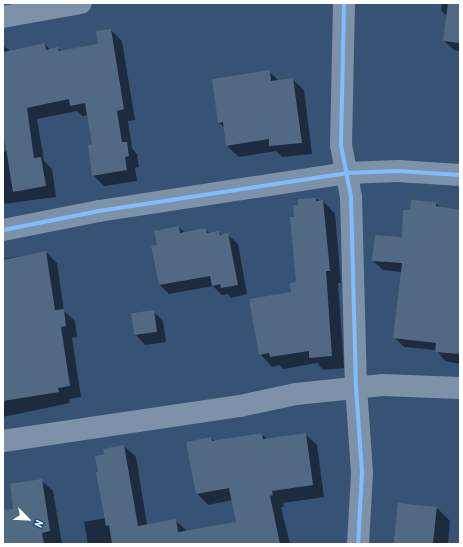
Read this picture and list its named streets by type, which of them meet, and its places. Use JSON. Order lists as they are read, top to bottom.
{
  "north": "bottom right"
}
